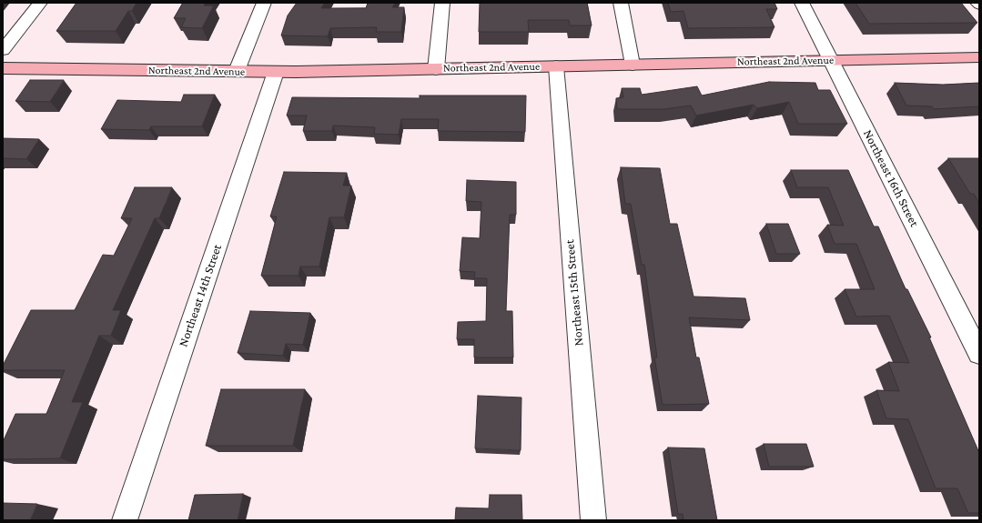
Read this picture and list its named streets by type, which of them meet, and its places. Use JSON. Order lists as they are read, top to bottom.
{
  "streets": {
    "street": [
      "Northeast 2nd Avenue",
      "Northeast 16th Street",
      "Northeast 15th Street",
      "Northeast 14th Street"
    ]
  },
  "crossings": [
    ["Northeast 2nd Avenue", "Northeast 16th Street"],
    ["Northeast 2nd Avenue", "Northeast 15th Street"],
    ["Northeast 2nd Avenue", "Northeast 14th Street"]
  ]
}
